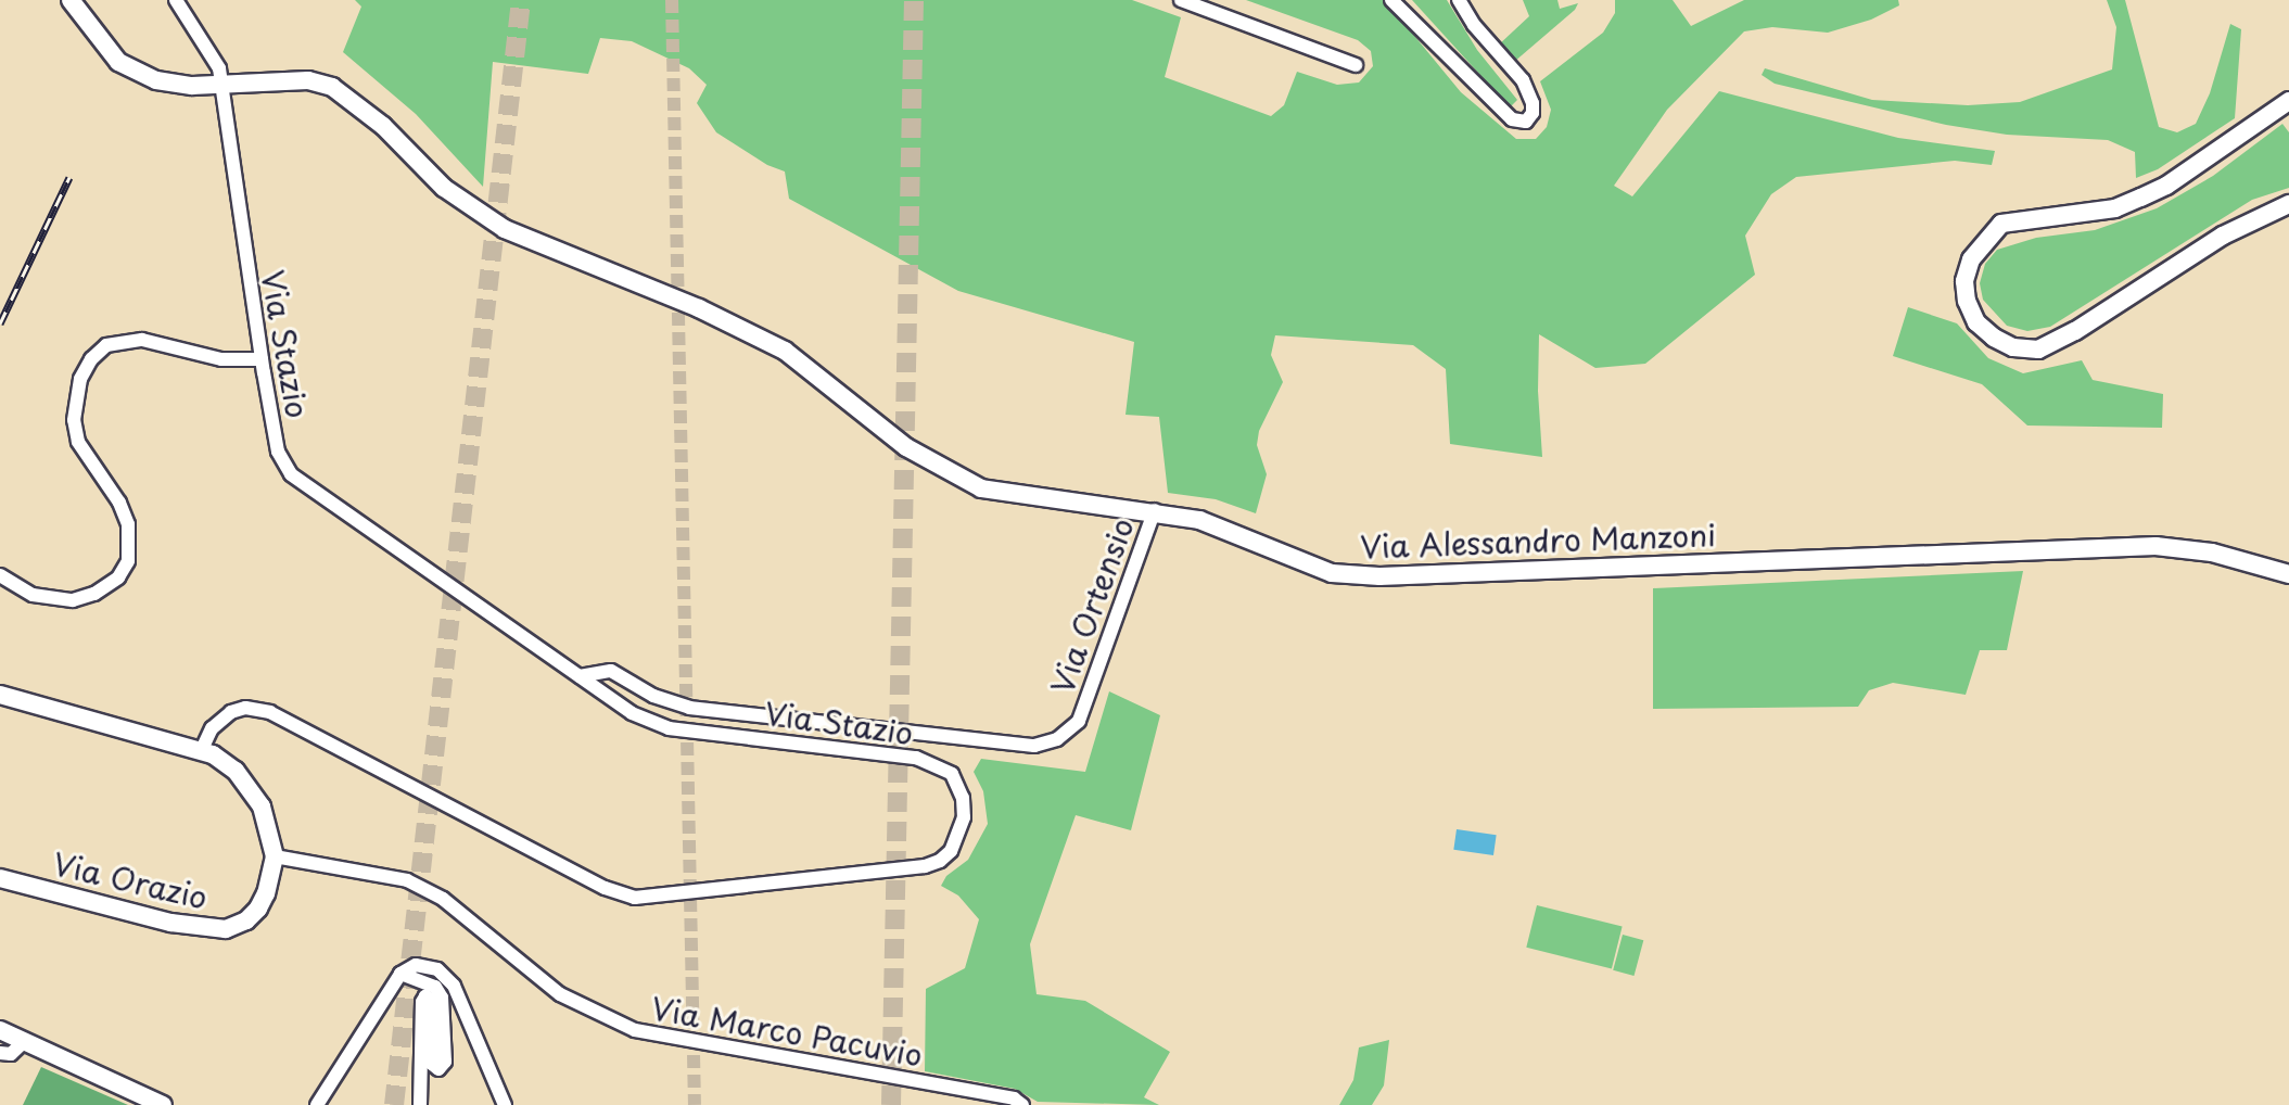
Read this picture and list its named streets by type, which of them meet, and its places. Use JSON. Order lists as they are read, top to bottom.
{
  "streets": {
    "street": [
      "Via Stazio",
      "Via Alessandro Manzoni",
      "Via Ortensio",
      "Via Orazio",
      "Via Marco Pacuvio"
    ]
  },
  "crossings": [
    ["Via Stazio", "Via Alessandro Manzoni"],
    ["Via Stazio", "Via Ortensio"],
    ["Via Stazio", "Via Orazio"],
    ["Via Alessandro Manzoni", "Via Ortensio"],
    ["Via Orazio", "Via Marco Pacuvio"]
  ]
}
